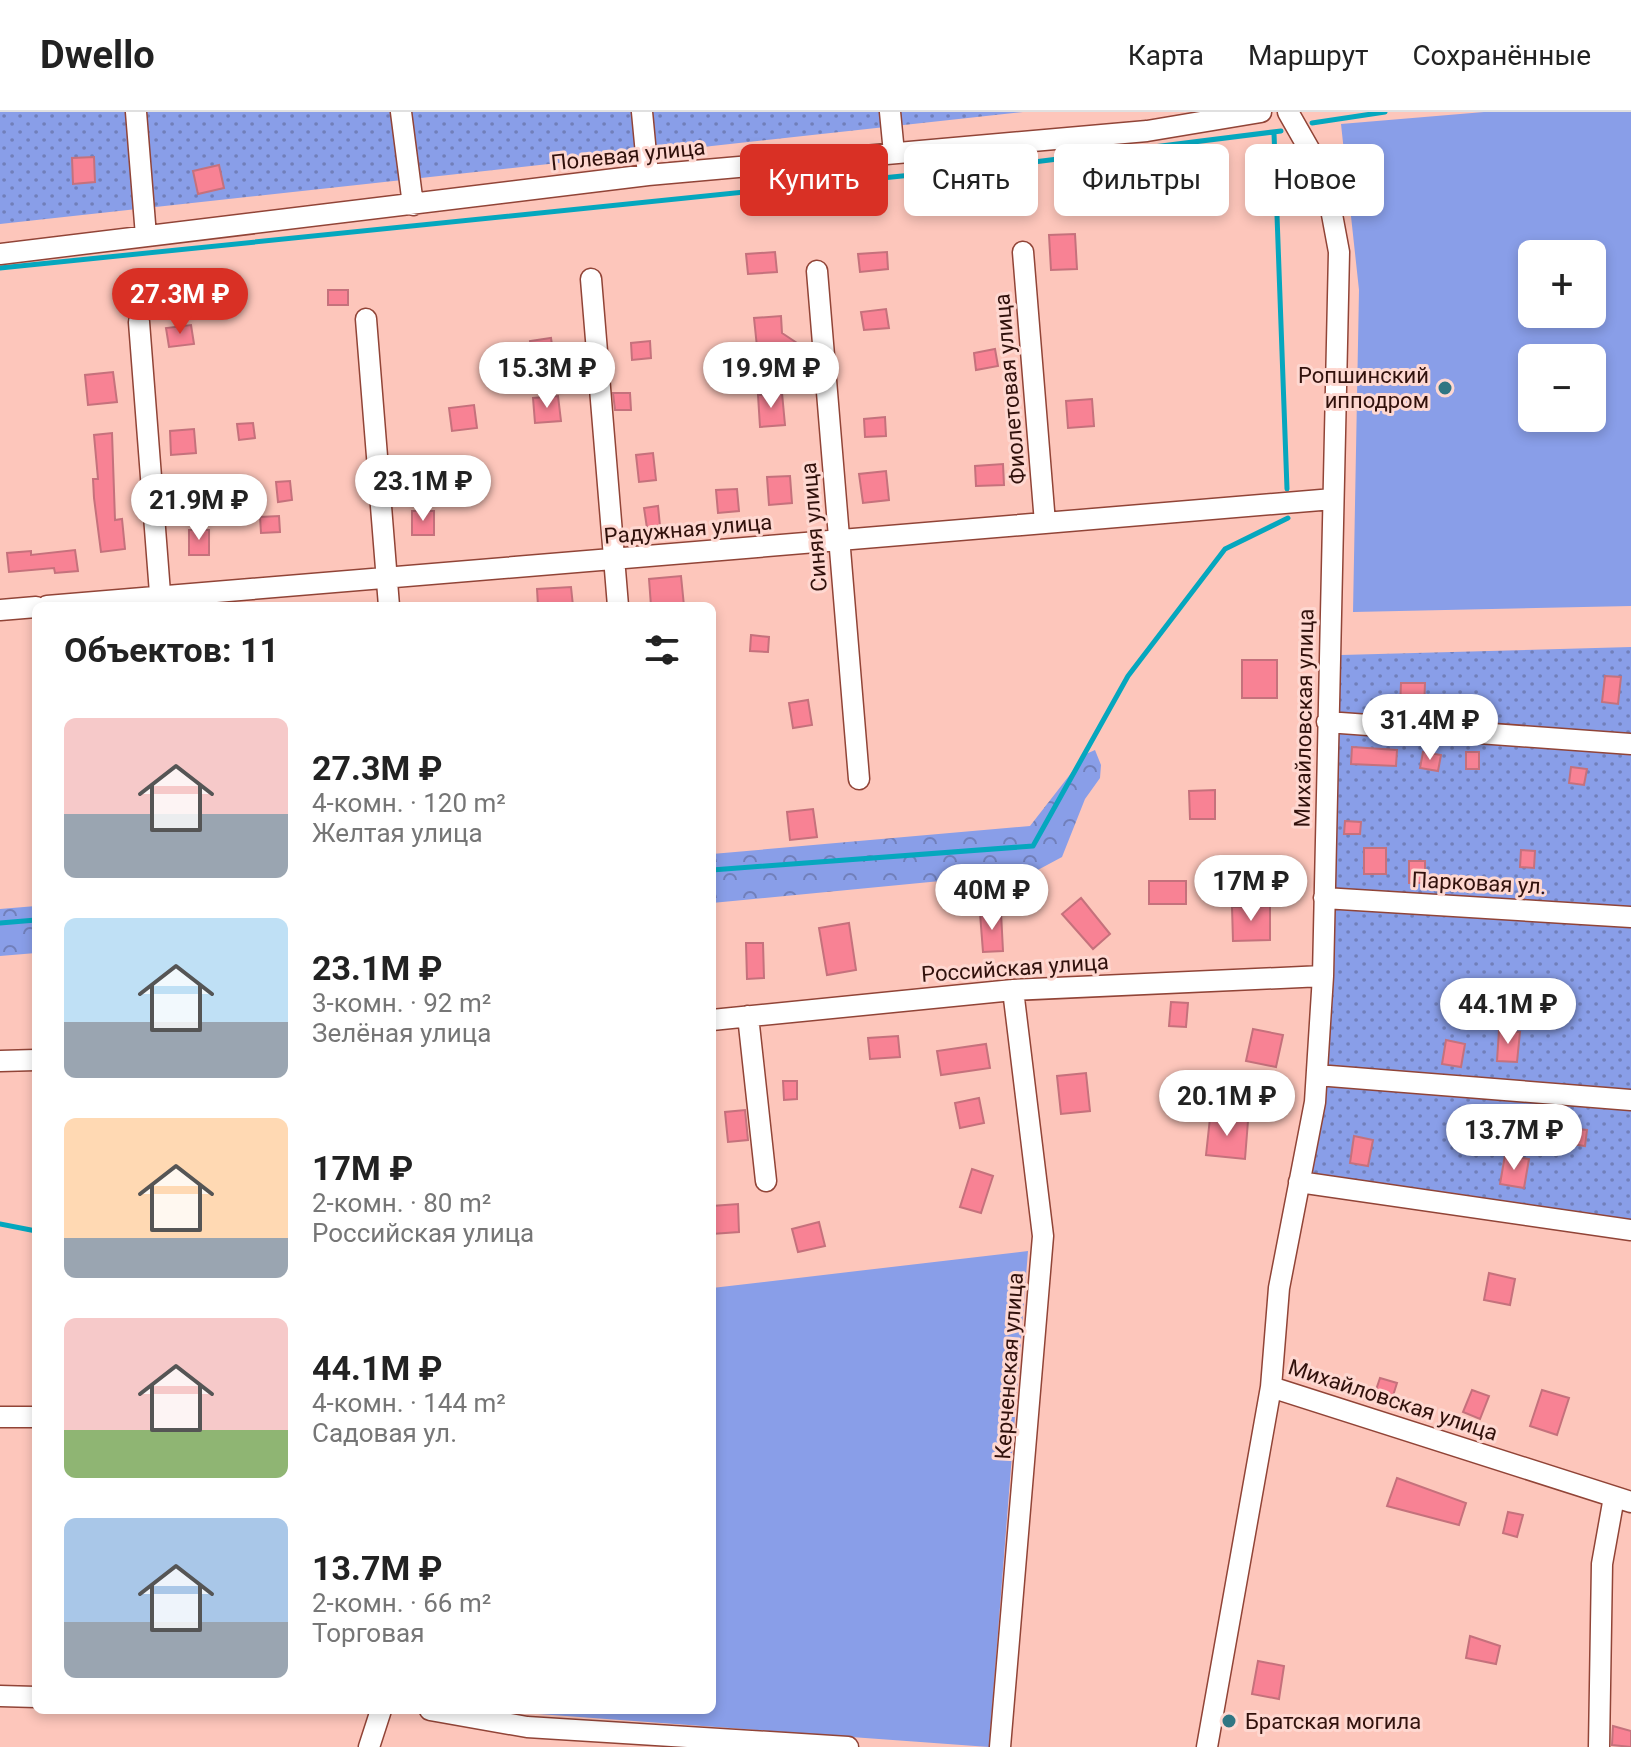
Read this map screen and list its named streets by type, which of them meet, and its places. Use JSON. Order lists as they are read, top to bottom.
{
  "streets": {
    "street": [
      "Полевая улица",
      "Фиолетовая улица",
      "Синяя улица",
      "Радужная улица",
      "Михайловская улица",
      "Парковая ул.",
      "Российская улица",
      "Керченская улица"
    ]
  },
  "crossings": [
    ["Фиолетовая улица", "Радужная улица"],
    ["Синяя улица", "Радужная улица"],
    ["Радужная улица", "Михайловская улица"],
    ["Михайловская улица", "Парковая ул."],
    ["Михайловская улица", "Российская улица"],
    ["Российская улица", "Керченская улица"]
  ],
  "places": ["Ропшинский ипподром", "Братская могила"],
  "page": {
    "header": "Dwello",
    "nav": ["Карта", "Маршрут", "Сохранённые"],
    "chip": [
      "Купить",
      "Снять",
      "Фильтры",
      "Новое"
    ],
    "map_buttons": ["+", "−"],
    "price": [
      "27.3M ₽",
      "15.3M ₽",
      "19.9M ₽",
      "23.1M ₽",
      "21.9M ₽",
      "31.4M ₽",
      "17M ₽",
      "40M ₽",
      "44.1M ₽",
      "20.1M ₽",
      "13.7M ₽"
    ],
    "heading": "Объектов: 11",
    "list": [
      {
        "name": "27.3M ₽",
        "note": "4-комн. · 120 m² · Желтая улица"
      },
      {
        "name": "23.1M ₽",
        "note": "3-комн. · 92 m² · Зелёная улица"
      },
      {
        "name": "17M ₽",
        "note": "2-комн. · 80 m² · Российская улица"
      },
      {
        "name": "44.1M ₽",
        "note": "4-комн. · 144 m² · Садовая ул."
      },
      {
        "name": "13.7M ₽",
        "note": "2-комн. · 66 m² · Торговая"
      }
    ]
  }
}
